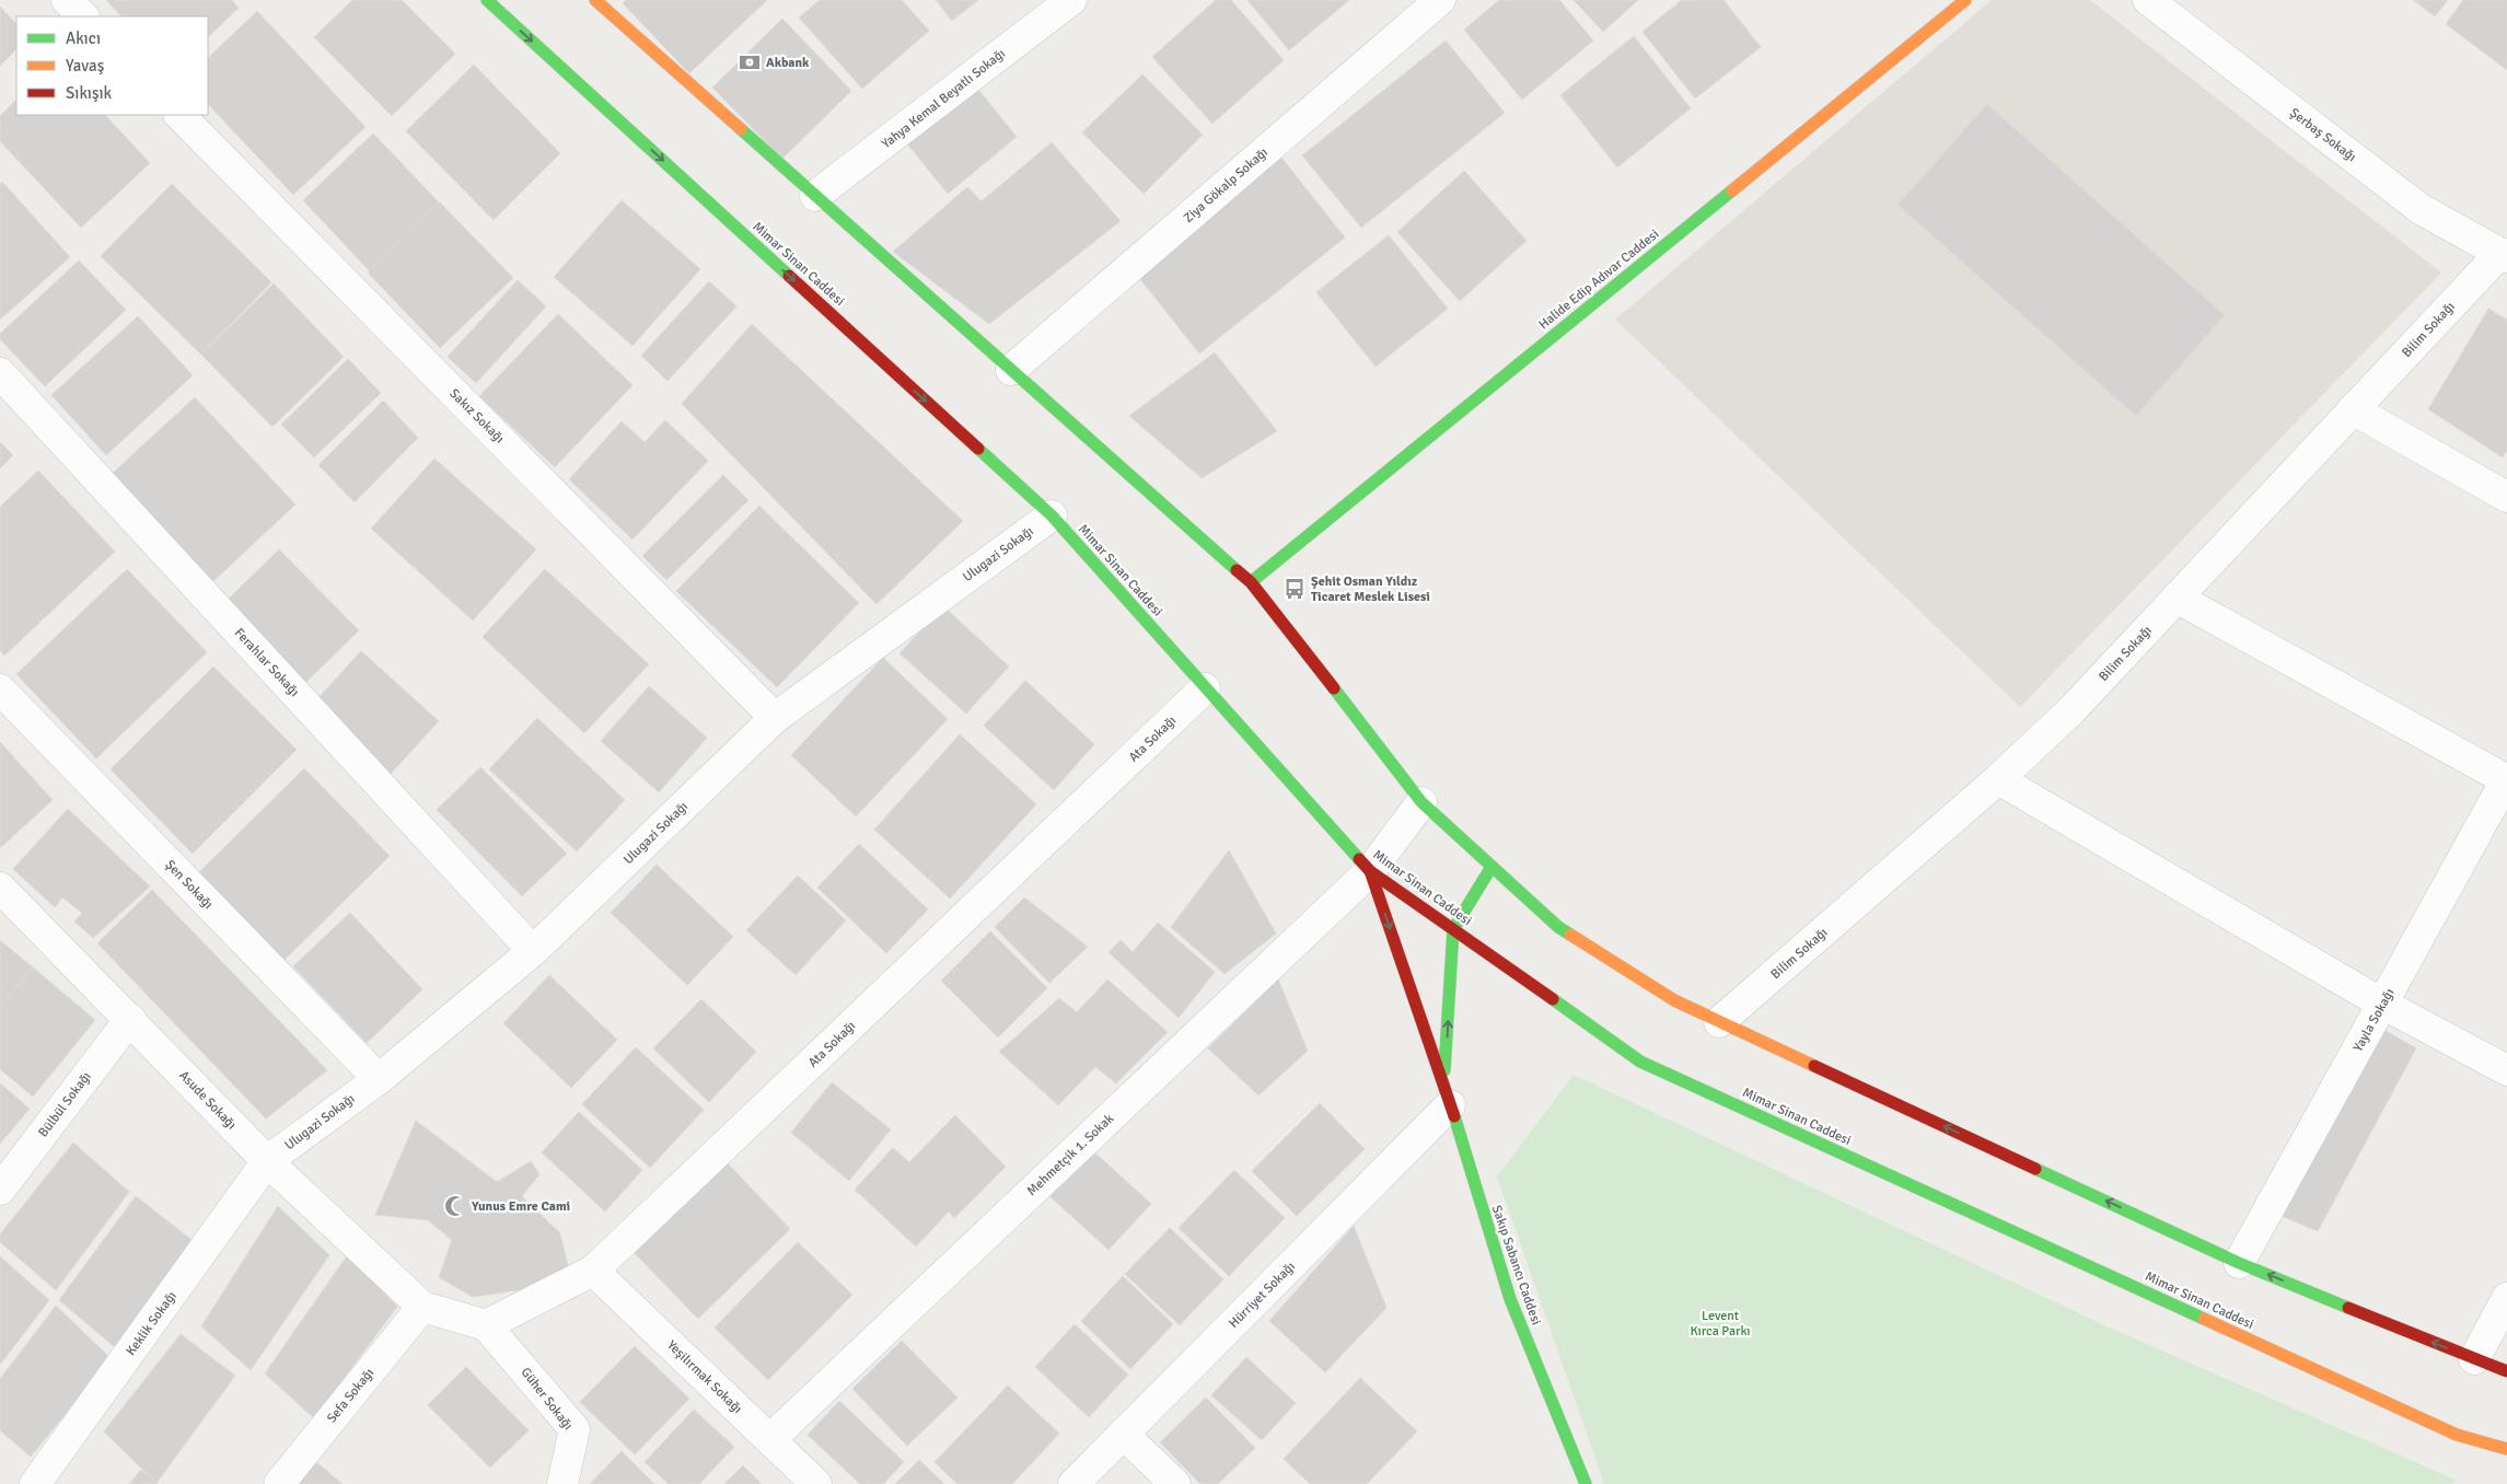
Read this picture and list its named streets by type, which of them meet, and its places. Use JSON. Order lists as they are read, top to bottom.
{
  "streets": {
    "main road": ["Mimar Sinan Caddesi", "Halide Edip Adıvar Caddesi", "Sakıp Sabancı Caddesi"],
    "street": [
      "Yahya Kemal Beyatlı Sokağı",
      "Şerbaş Sokağı",
      "Ziya Gökalp Sokağı",
      "Bilim Sokağı",
      "Sakız Sokağı",
      "Ulugazi Sokağı",
      "Ferahlar Sokağı",
      "Ata Sokağı",
      "Şen Sokağı",
      "Yayla Sokağı",
      "Asude Sokağı",
      "Bülbül Sokağı",
      "Mehmetçik 1. Sokak",
      "Hürriyet Sokağı",
      "Keklik Sokağı",
      "Yeşilırmak Sokağı",
      "Sefa Sokağı",
      "Güher Sokağı"
    ]
  },
  "crossings": [
    ["Şerbaş Sokağı", "Bilim Sokağı"],
    ["Mimar Sinan Caddesi", "Ulugazi Sokağı"],
    ["Mimar Sinan Caddesi", "Ata Sokağı"],
    ["Mimar Sinan Caddesi", "Mehmetçik 1. Sokak"],
    ["Mimar Sinan Caddesi", "Sakıp Sabancı Caddesi"],
    ["Sakız Sokağı", "Ulugazi Sokağı"],
    ["Ulugazi Sokağı", "Ferahlar Sokağı"],
    ["Ulugazi Sokağı", "Şen Sokağı"],
    ["Ulugazi Sokağı", "Asude Sokağı"],
    ["Ulugazi Sokağı", "Keklik Sokağı"],
    ["Ata Sokağı", "Yeşilırmak Sokağı"],
    ["Ata Sokağı", "Güher Sokağı"],
    ["Asude Sokağı", "Bülbül Sokağı"],
    ["Asude Sokağı", "Keklik Sokağı"],
    ["Asude Sokağı", "Sefa Sokağı"],
    ["Mehmetçik 1. Sokak", "Sakıp Sabancı Caddesi"],
    ["Mehmetçik 1. Sokak", "Yeşilırmak Sokağı"],
    ["Sakıp Sabancı Caddesi", "Hürriyet Sokağı"]
  ],
  "parks": ["Levent Kırca Parkı"],
  "places": {
    "bank": ["Akbank"],
    "bus stop": ["Şehit Osman Yıldız Ticaret Meslek Lisesi"],
    "mosque": ["Yunus Emre Cami"]
  },
  "legend": ["Akıcı", "Yavaş", "Sıkışık"]
}
